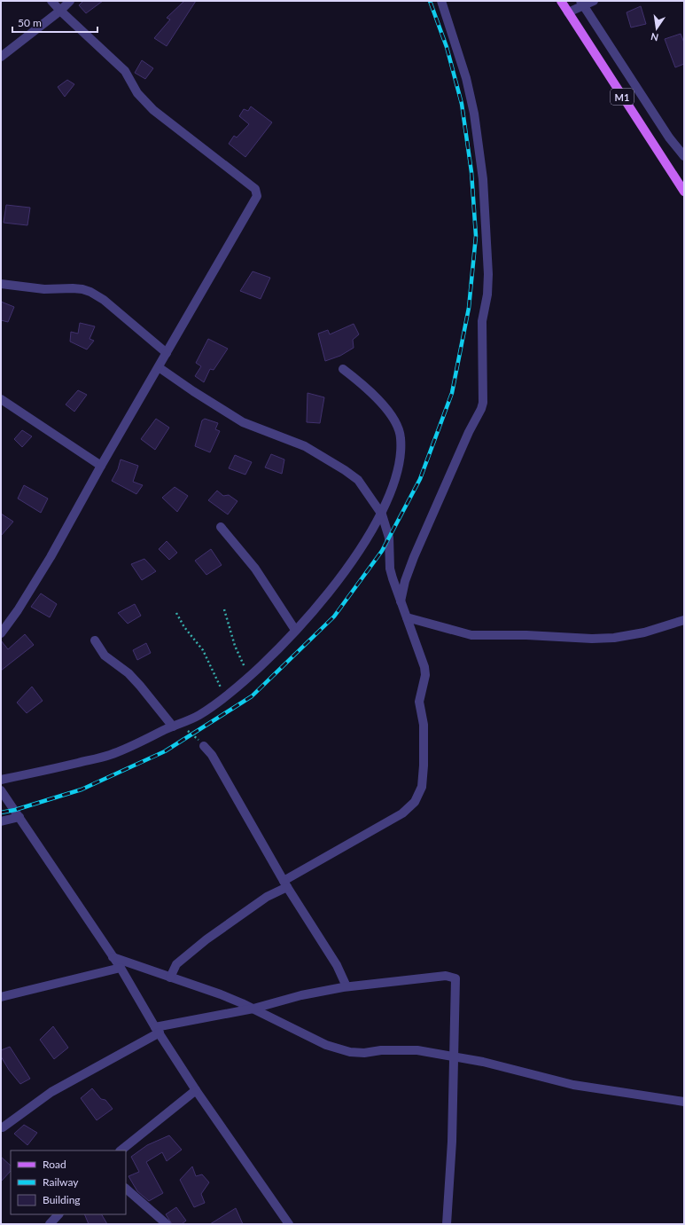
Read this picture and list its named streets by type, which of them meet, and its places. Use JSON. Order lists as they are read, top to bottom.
{
  "streets": {
    "main road": ["M1"]
  },
  "legend": ["Road", "Railway", "Building"],
  "scale_bar": "50 m",
  "north": "bottom"
}
